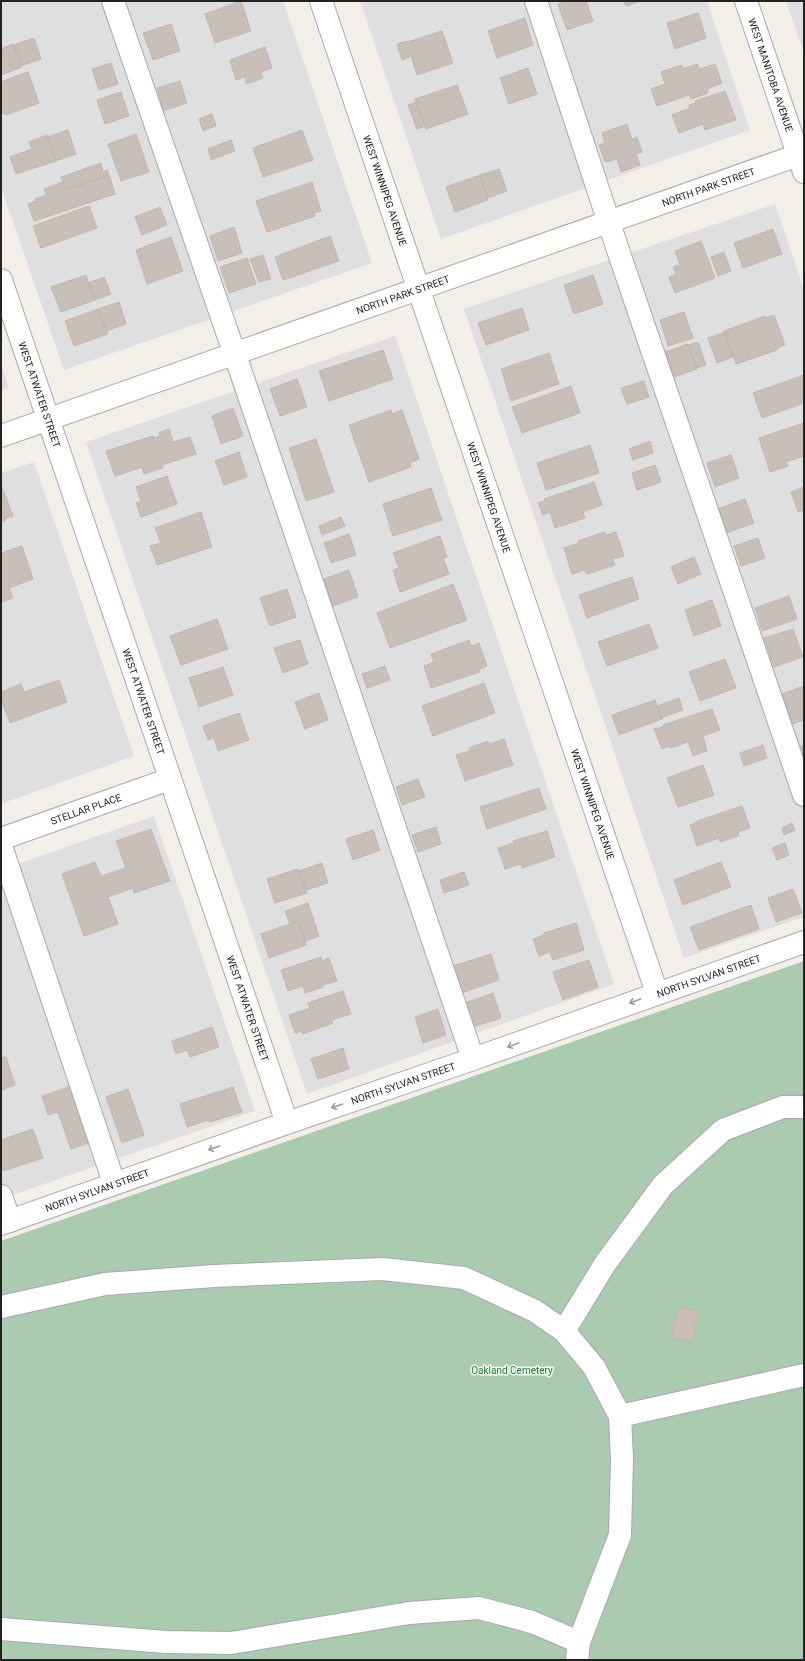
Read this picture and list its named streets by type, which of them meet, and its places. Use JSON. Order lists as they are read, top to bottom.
{
  "streets": {
    "street": [
      "WEST MANITOBA AVENUE",
      "NORTH PARK STREET",
      "WEST WINNIPEG AVENUE",
      "WEST ATWATER STREET",
      "STELLAR PLACE",
      "NORTH SYLVAN STREET"
    ]
  },
  "crossings": [
    ["WEST MANITOBA AVENUE", "NORTH PARK STREET"],
    ["NORTH PARK STREET", "WEST WINNIPEG AVENUE"],
    ["NORTH PARK STREET", "WEST ATWATER STREET"],
    ["WEST WINNIPEG AVENUE", "NORTH SYLVAN STREET"],
    ["WEST ATWATER STREET", "STELLAR PLACE"],
    ["WEST ATWATER STREET", "NORTH SYLVAN STREET"]
  ],
  "parks": ["Oakland Cemetery"]
}
